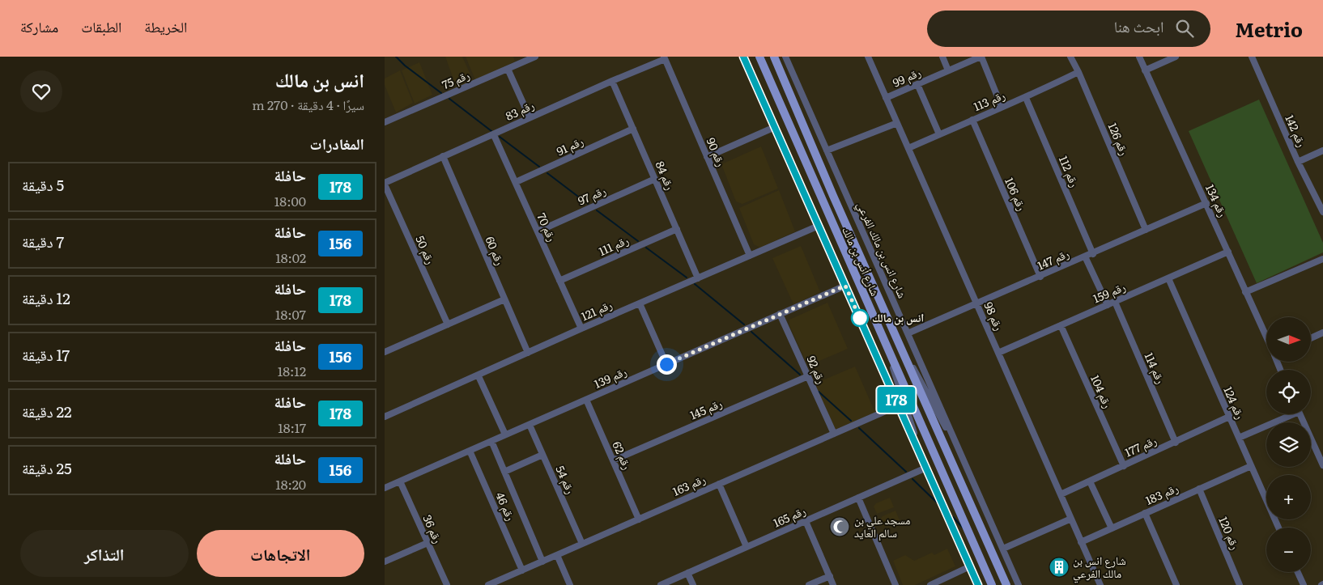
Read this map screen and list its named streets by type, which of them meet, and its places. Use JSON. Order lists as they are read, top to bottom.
{
  "streets": {
    "main road": ["شارع أنس بن مالك"],
    "street": [
      "رقم 99",
      "رقم 75",
      "رقم 113",
      "رقم 83",
      "رقم 142",
      "رقم 126",
      "رقم 91",
      "رقم 90",
      "رقم 112",
      "رقم 84",
      "رقم 106",
      "رقم 97",
      "رقم 134",
      "رقم 70",
      "رقم 111",
      "رقم 50",
      "شارع انس بن مالك الفرعي",
      "رقم 60",
      "رقم 147",
      "رقم 159",
      "رقم 121",
      "رقم 98",
      "رقم 114",
      "رقم 92",
      "رقم 139",
      "رقم 104",
      "رقم 124",
      "رقم 145",
      "رقم 177",
      "رقم 62",
      "رقم 54",
      "رقم 163",
      "رقم 183",
      "رقم 46",
      "رقم 165",
      "رقم 36",
      "رقم 120"
    ]
  },
  "crossings": [
    ["رقم 99", "رقم 98"],
    ["رقم 113", "رقم 126"],
    ["رقم 113", "رقم 112"],
    ["رقم 113", "رقم 106"],
    ["رقم 113", "رقم 98"],
    ["رقم 83", "رقم 90"],
    ["رقم 83", "رقم 84"],
    ["رقم 83", "رقم 70"],
    ["رقم 83", "رقم 50"],
    ["رقم 83", "رقم 60"],
    ["رقم 126", "رقم 147"],
    ["رقم 91", "رقم 84"],
    ["رقم 91", "رقم 70"],
    ["رقم 90", "رقم 121"],
    ["رقم 112", "رقم 147"],
    ["رقم 84", "رقم 97"],
    ["رقم 84", "رقم 111"],
    ["رقم 84", "رقم 121"],
    ["رقم 106", "رقم 147"],
    ["رقم 97", "رقم 70"],
    ["رقم 134", "رقم 147"],
    ["رقم 134", "رقم 159"],
    ["رقم 70", "رقم 111"],
    ["رقم 70", "رقم 121"],
    ["شارع انس بن مالك الفرعي", "رقم 147"],
    ["رقم 60", "رقم 121"],
    ["رقم 147", "رقم 98"],
    ["رقم 159", "رقم 98"],
    ["رقم 159", "رقم 114"],
    ["رقم 159", "رقم 104"],
    ["رقم 159", "رقم 124"],
    ["رقم 98", "رقم 177"],
    ["رقم 98", "رقم 183"],
    ["رقم 114", "رقم 177"],
    ["رقم 92", "رقم 139"],
    ["رقم 92", "رقم 145"],
    ["رقم 92", "رقم 163"],
    ["رقم 139", "رقم 62"],
    ["رقم 139", "رقم 54"],
    ["رقم 139", "رقم 46"],
    ["رقم 139", "رقم 36"],
    ["رقم 104", "رقم 177"],
    ["رقم 124", "رقم 177"],
    ["رقم 124", "رقم 183"],
    ["رقم 145", "رقم 62"],
    ["رقم 62", "رقم 163"],
    ["رقم 54", "رقم 163"],
    ["رقم 163", "رقم 46"],
    ["رقم 183", "رقم 120"]
  ],
  "places": {
    "other": ["انس بن مالك"],
    "mosque": ["مسجد علي بن سالم العايد"],
    "building": ["شارع انس بن مالك الفرعي"]
  },
  "lines": ["bus line 178"],
  "north": "right",
  "page": {
    "header": "Metrio",
    "search": "ابحث هنا",
    "nav": ["الخريطة", "الطبقات", "مشاركة"],
    "on_map": "178",
    "heading": [
      ["انس بن مالك", "سيرًا · 4 دقيقة · 270 m"],
      "المغادرات"
    ],
    "list": [
      {
        "mark": "178",
        "name": "حافلة",
        "note": "18:00",
        "value": "5 دقيقة"
      },
      {
        "mark": "156",
        "name": "حافلة",
        "note": "18:02",
        "value": "7 دقيقة"
      },
      {
        "mark": "178",
        "name": "حافلة",
        "note": "18:07",
        "value": "12 دقيقة"
      },
      {
        "mark": "156",
        "name": "حافلة",
        "note": "18:12",
        "value": "17 دقيقة"
      },
      {
        "mark": "178",
        "name": "حافلة",
        "note": "18:17",
        "value": "22 دقيقة"
      },
      {
        "mark": "156",
        "name": "حافلة",
        "note": "18:20",
        "value": "25 دقيقة"
      }
    ],
    "map_buttons": ["+", "−"],
    "buttons": ["الاتجاهات", "التذاكر"]
  }
}
